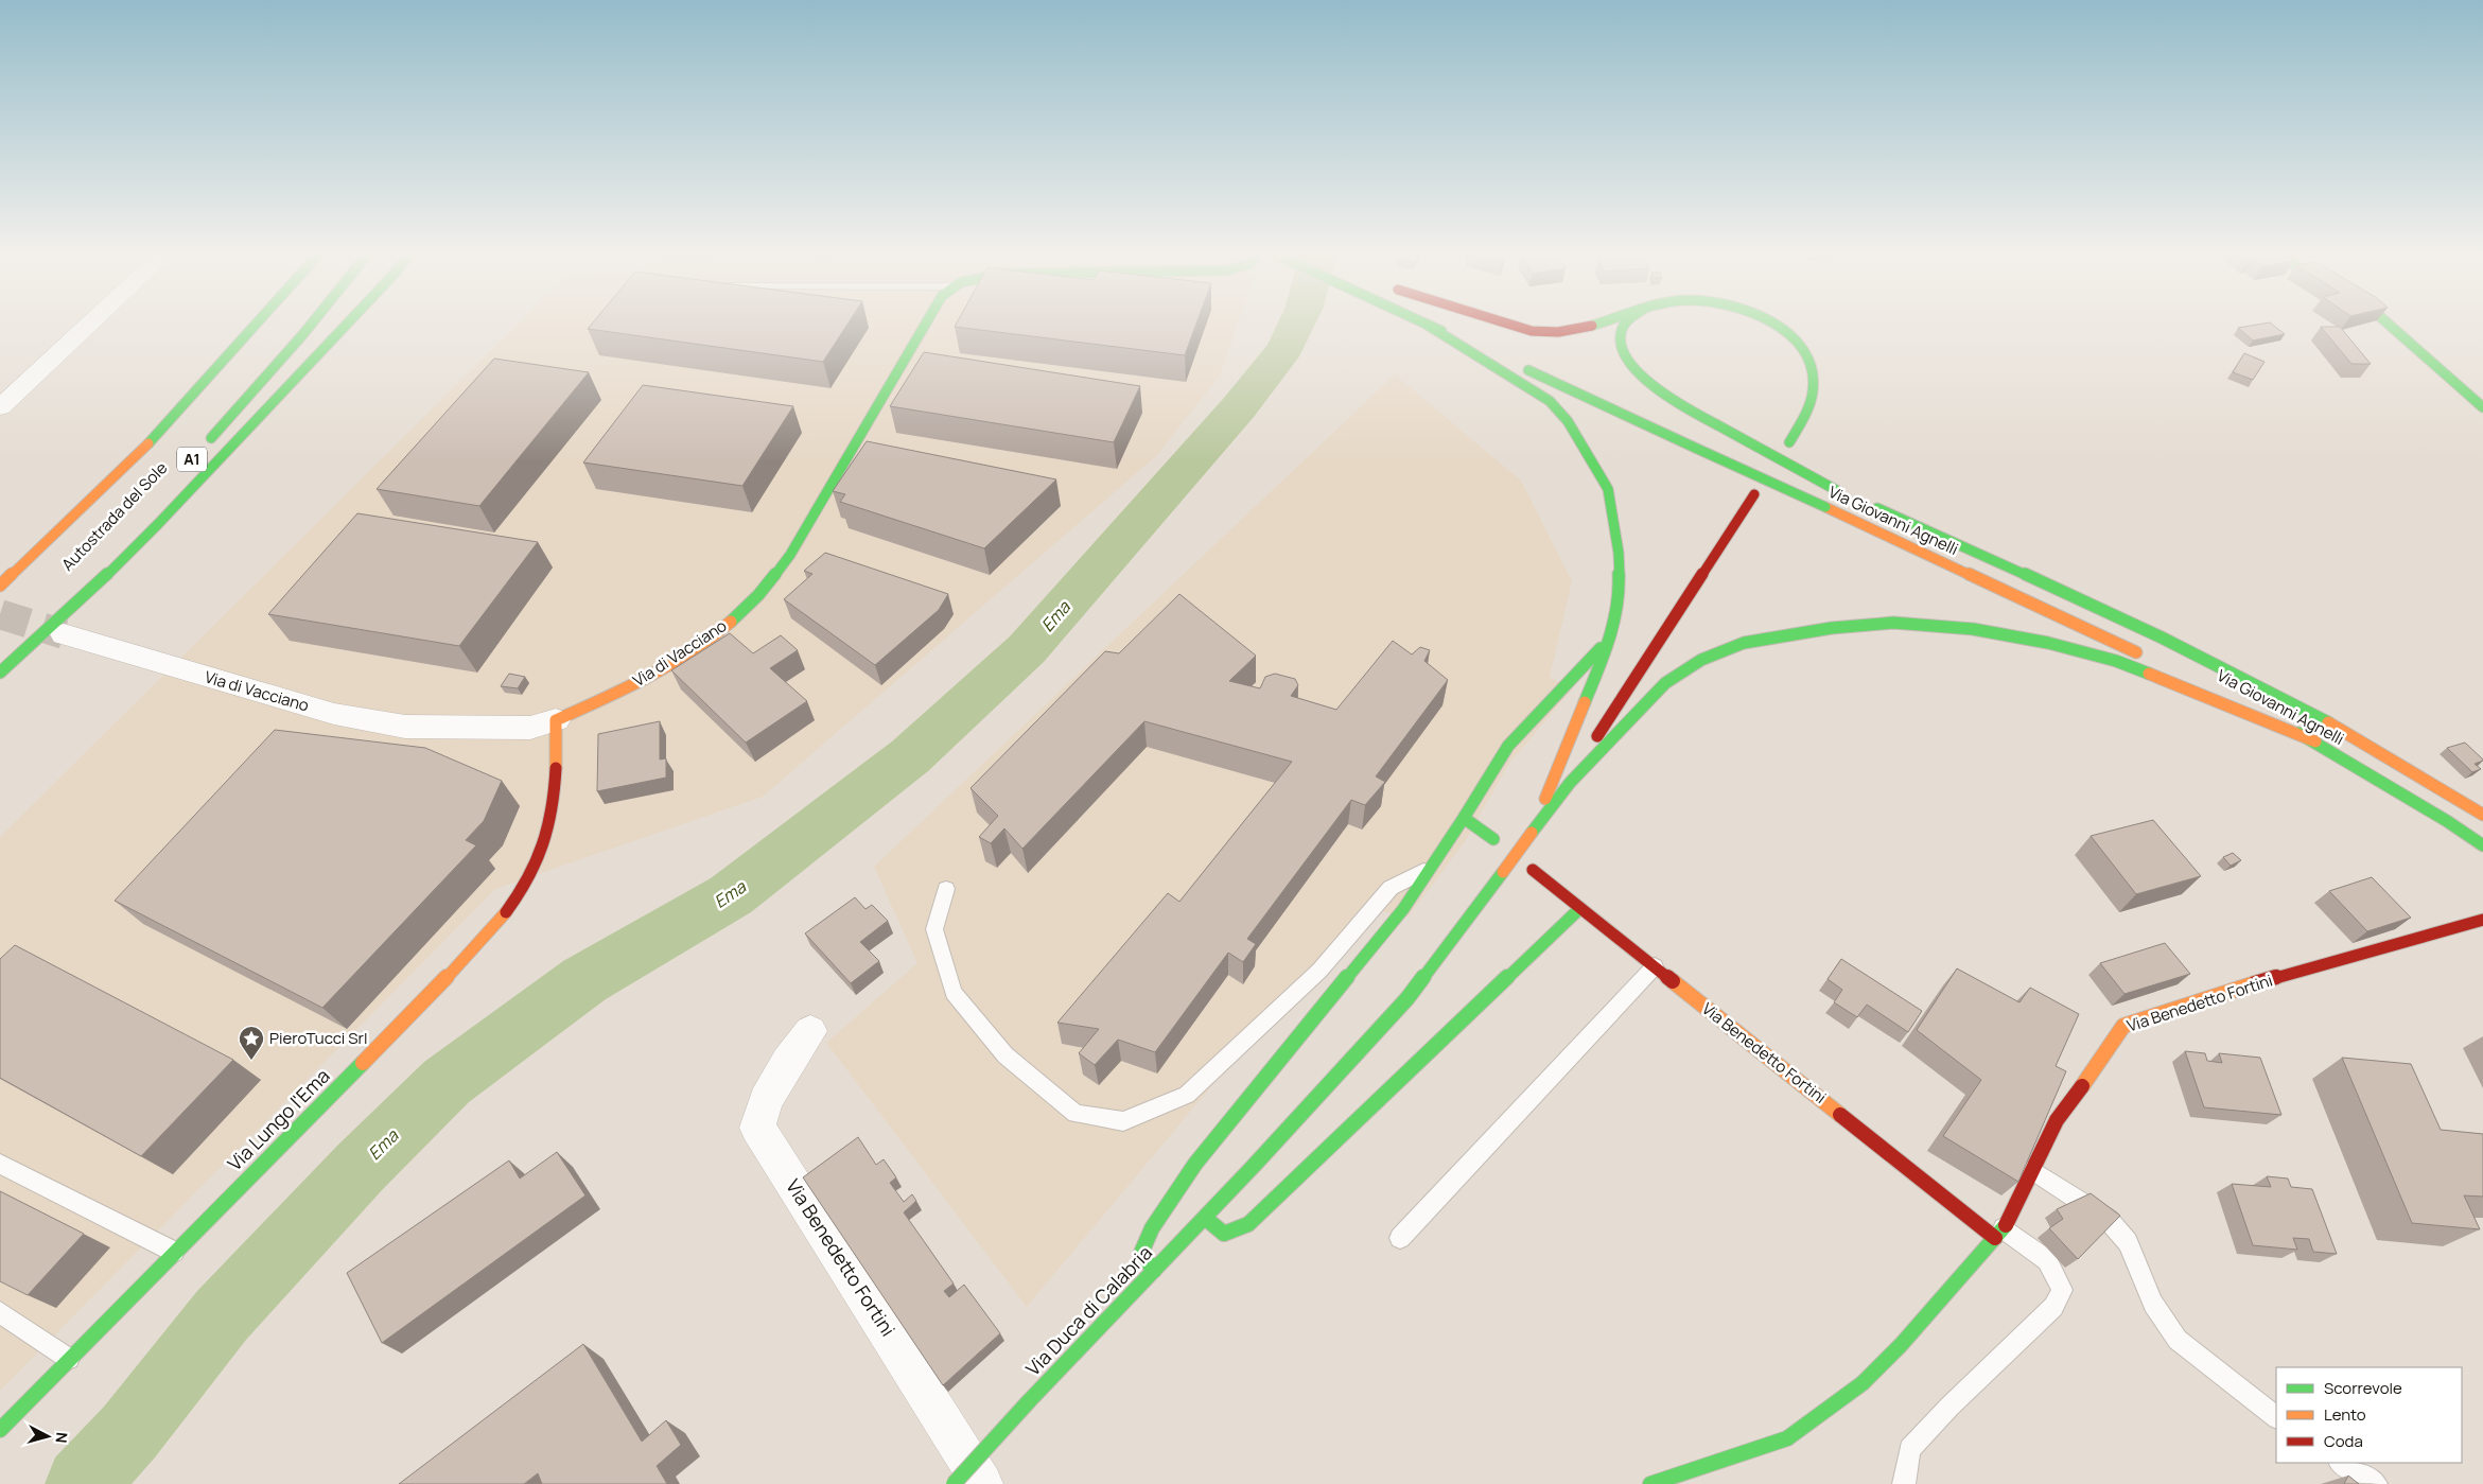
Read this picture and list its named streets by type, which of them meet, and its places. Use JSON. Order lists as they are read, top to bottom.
{
  "streets": {
    "main road": [
      "A1",
      "Autostrada del Sole",
      "Via Giovanni Agnelli",
      "Via di Vacciano",
      "Via Benedetto Fortini",
      "Via Lungo l'Ema",
      "Via Duca di Calabria"
    ]
  },
  "crossings": [
    ["Via di Vacciano", "Via Lungo l'Ema"]
  ],
  "water": ["Ema"],
  "places": {
    "place": ["PieroTucci Srl"]
  },
  "legend": ["Scorrevole", "Lento", "Coda"],
  "north": "right"
}
